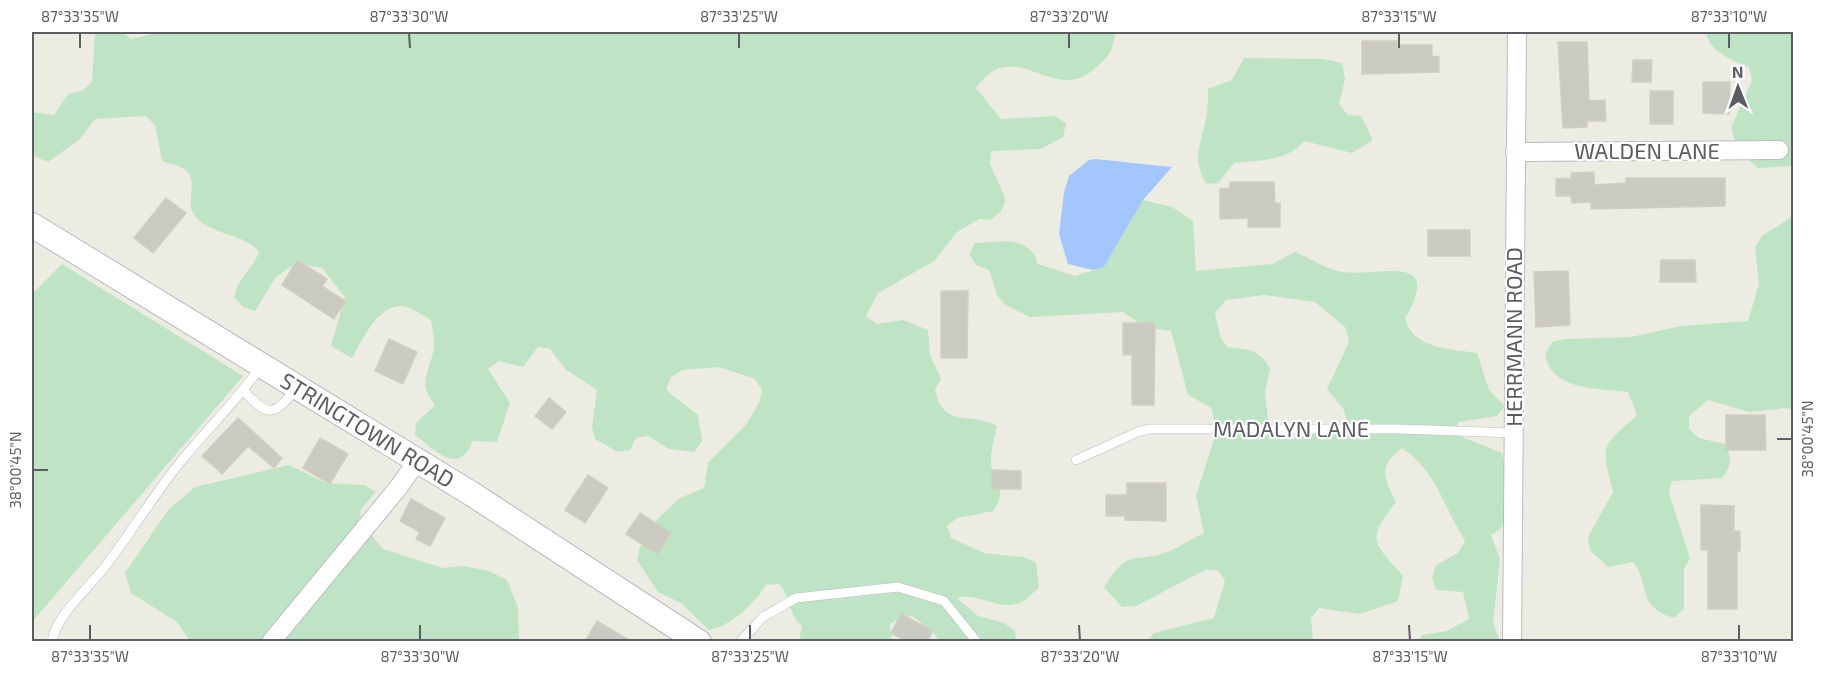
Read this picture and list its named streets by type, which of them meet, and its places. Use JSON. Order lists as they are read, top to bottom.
{
  "streets": {
    "main road": ["STRINGTOWN ROAD"],
    "street": ["WALDEN LANE", "HERRMANN ROAD"],
    "lane": ["MADALYN LANE"]
  },
  "crossings": [
    ["WALDEN LANE", "HERRMANN ROAD"],
    ["HERRMANN ROAD", "MADALYN LANE"]
  ],
  "north": "top",
  "coordinates": [
    "87°33'35\"W",
    "87°33'30\"W",
    "87°33'25\"W",
    "87°33'20\"W",
    "87°33'15\"W",
    "87°33'10\"W",
    "38°00'45\"N"
  ]
}
